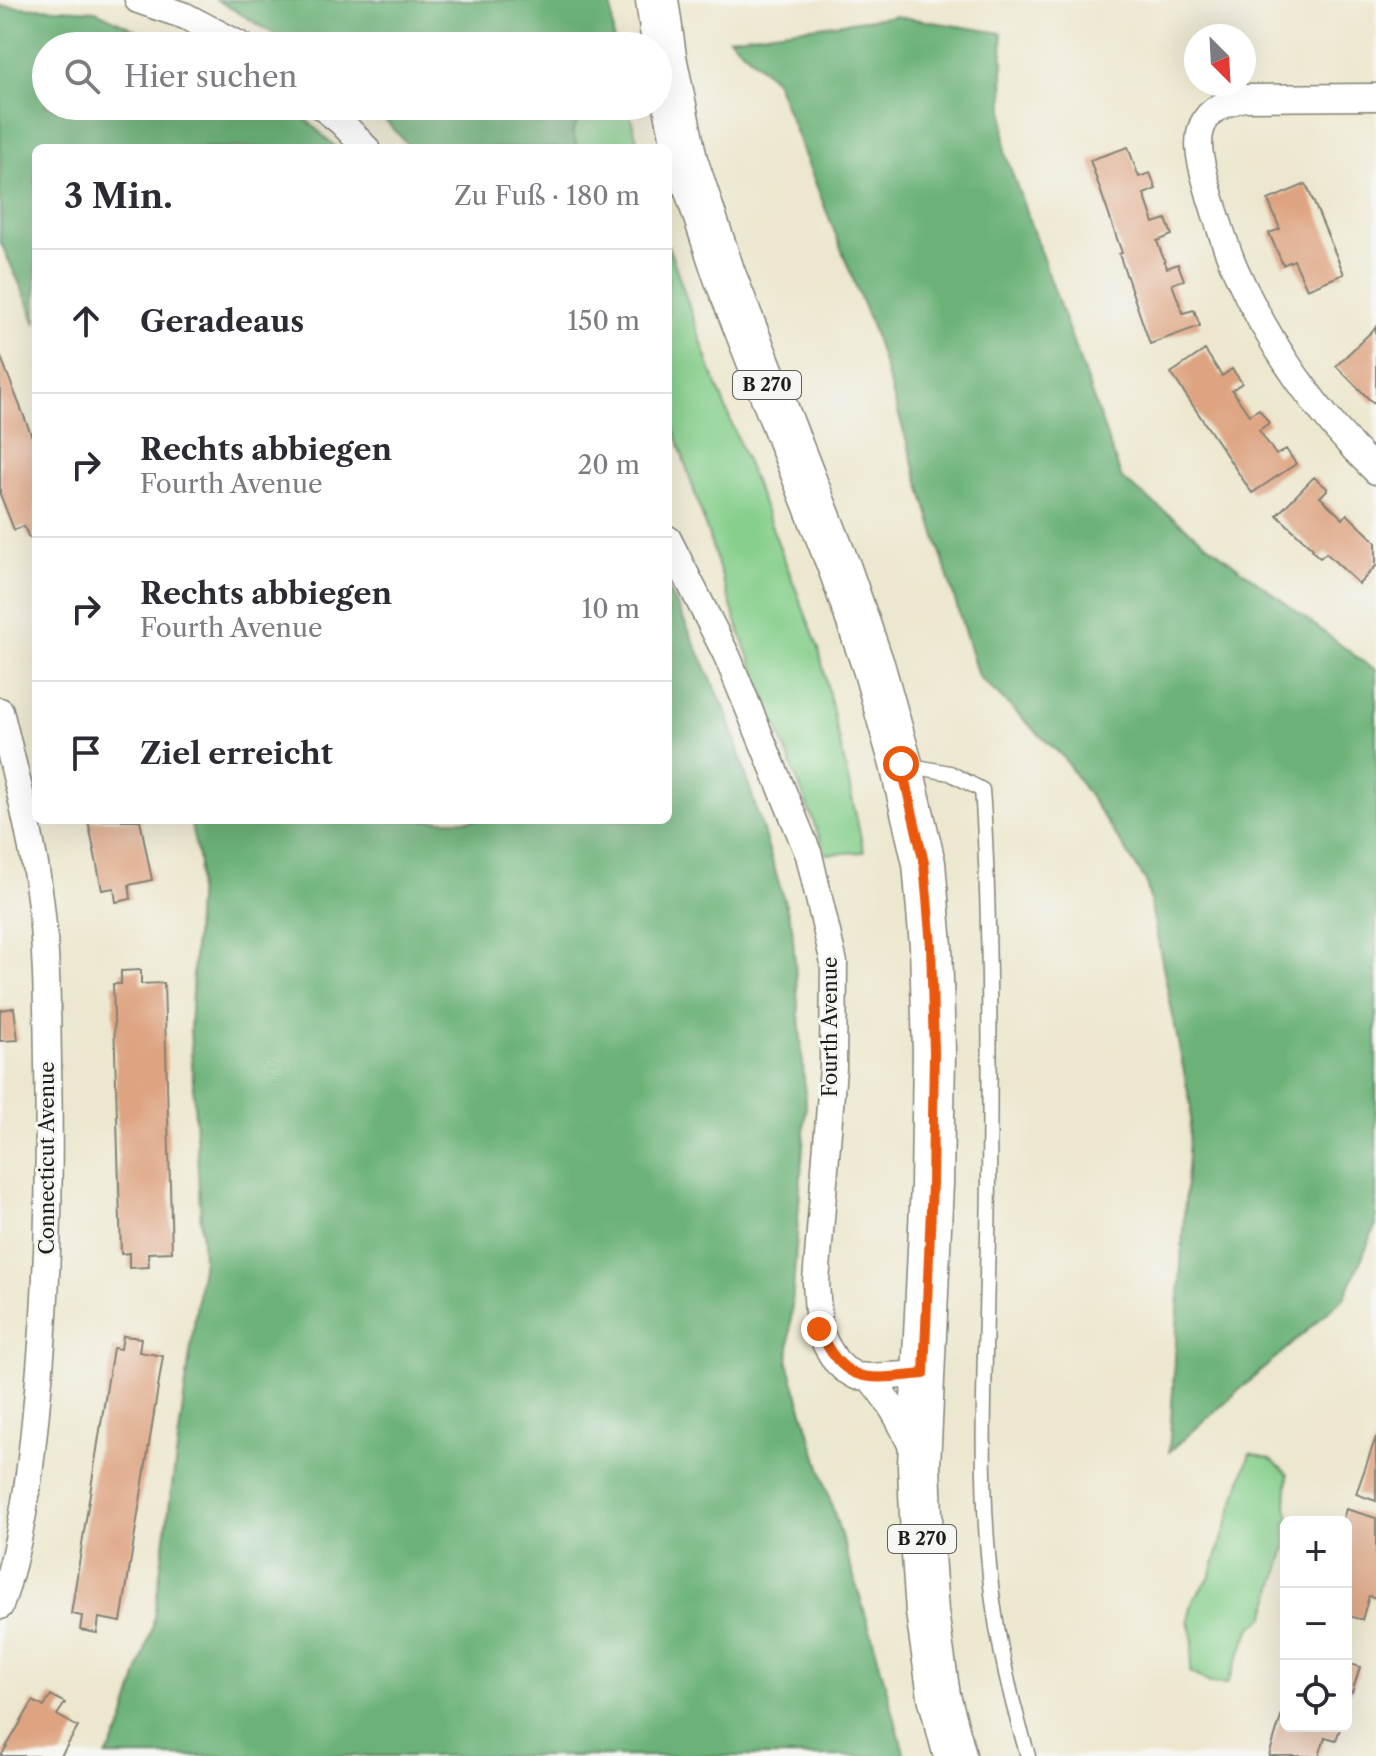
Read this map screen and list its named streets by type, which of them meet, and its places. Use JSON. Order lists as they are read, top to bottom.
{
  "streets": {
    "main road": ["B 270"],
    "street": ["Fourth Avenue", "Connecticut Avenue"]
  },
  "crossings": [
    ["B 270", "Fourth Avenue"]
  ],
  "north": "bottom right",
  "page": {
    "search": "Hier suchen",
    "heading": ["3 Min.", "Zu Fuß · 180 m"],
    "list": [
      ["Geradeaus", "150 m"],
      ["Rechts abbiegen", "Fourth Avenue", "20 m"],
      ["Rechts abbiegen", "Fourth Avenue", "10 m"],
      "Ziel erreicht"
    ],
    "map_buttons": ["+", "−"]
  }
}
